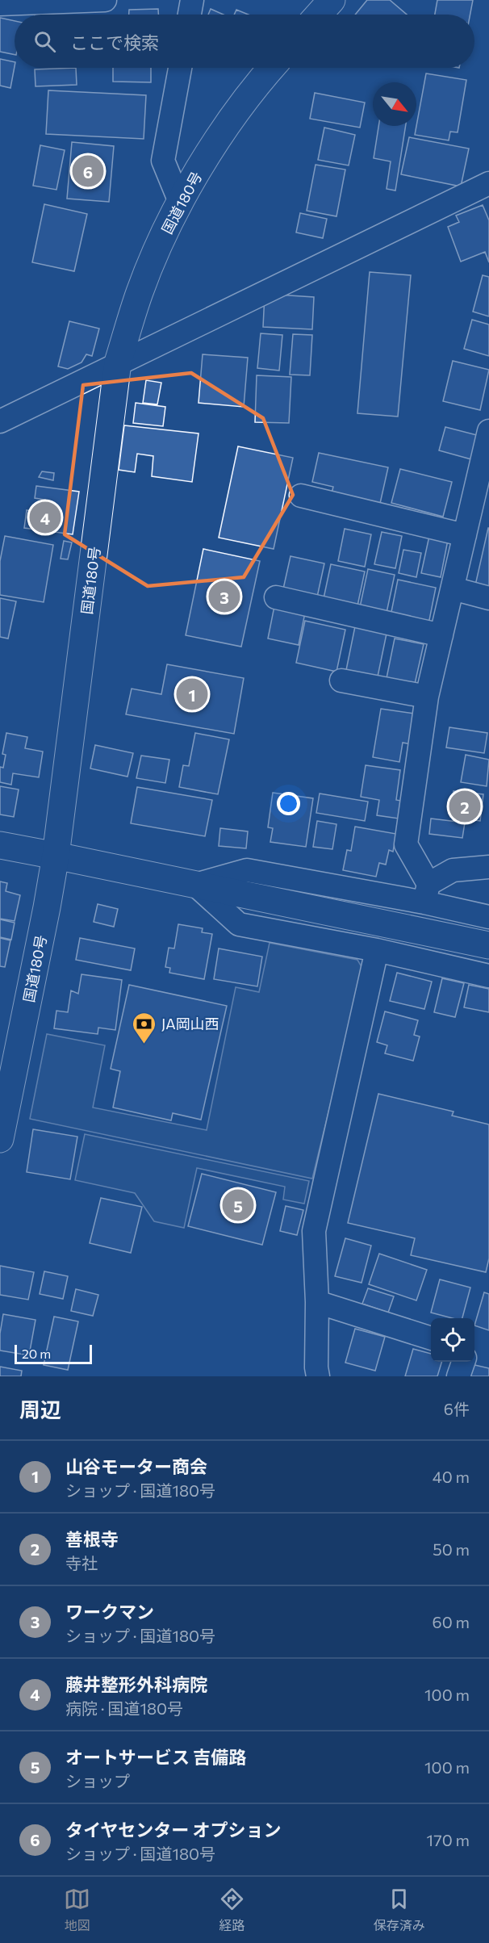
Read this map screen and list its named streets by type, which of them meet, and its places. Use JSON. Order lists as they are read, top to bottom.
{
  "streets": {
    "main road": ["国道180号"]
  },
  "places": {
    "bank": ["JA岡山西"]
  },
  "scale_bar": "20 m",
  "north": "bottom right",
  "page": {
    "search": "ここで検索",
    "pins": [
      "6",
      "4",
      "3",
      "1",
      "2",
      "5"
    ],
    "scale": "20 m",
    "heading": ["周辺", "6件"],
    "list": [
      {
        "mark": "1",
        "name": "山谷モーター商会",
        "note": "ショップ · 国道180号",
        "value": "40 m"
      },
      {
        "mark": "2",
        "name": "善根寺",
        "note": "寺社",
        "value": "50 m"
      },
      {
        "mark": "3",
        "name": "ワークマン",
        "note": "ショップ · 国道180号",
        "value": "60 m"
      },
      {
        "mark": "4",
        "name": "藤井整形外科病院",
        "note": "病院 · 国道180号",
        "value": "100 m"
      },
      {
        "mark": "5",
        "name": "オートサービス 吉備路",
        "note": "ショップ",
        "value": "100 m"
      },
      {
        "mark": "6",
        "name": "タイヤセンター オプション",
        "note": "ショップ · 国道180号",
        "value": "170 m"
      }
    ],
    "nav": ["地図", "経路", "保存済み"]
  }
}
